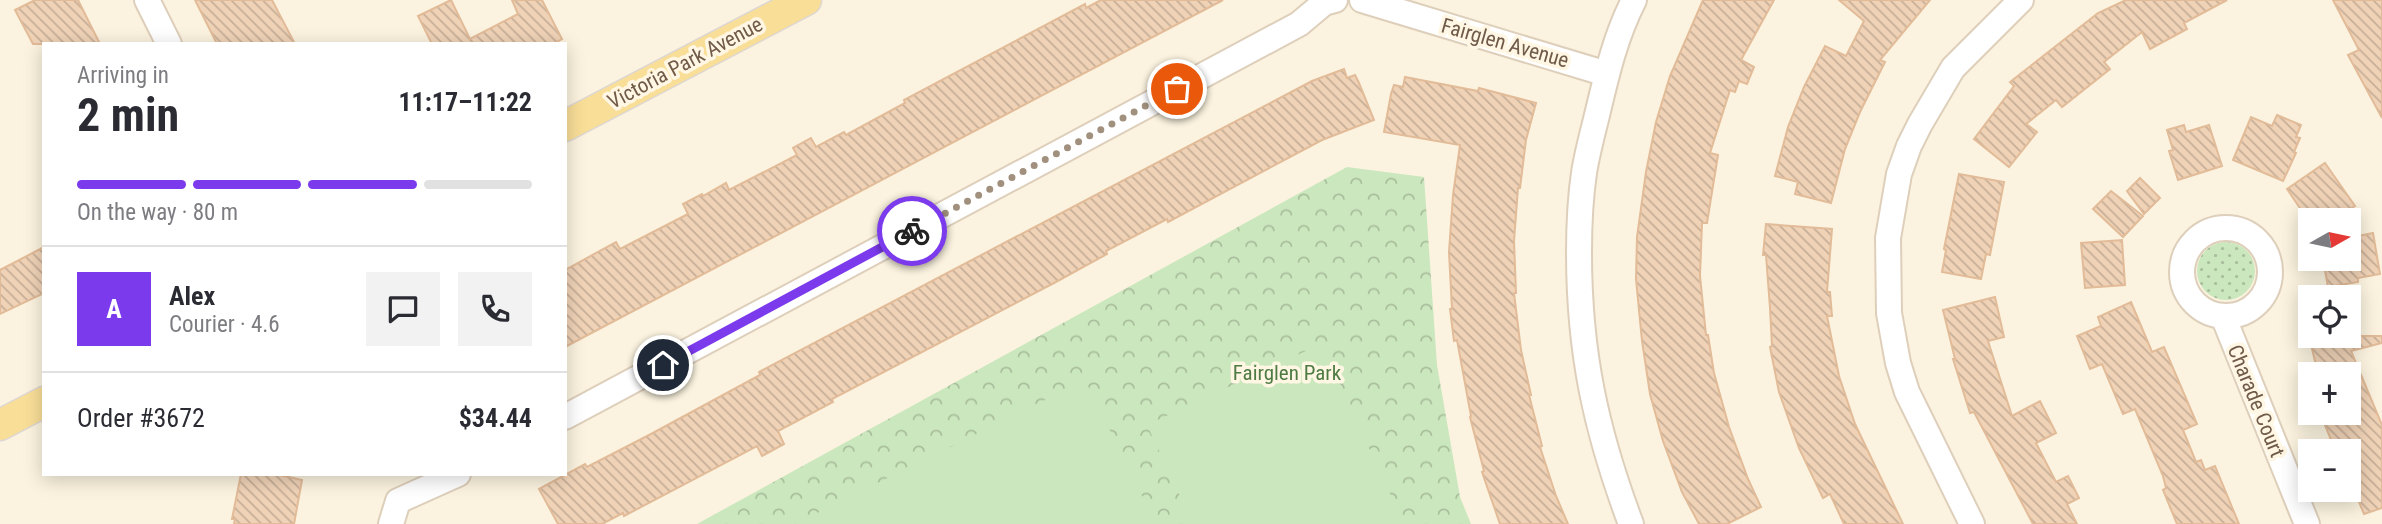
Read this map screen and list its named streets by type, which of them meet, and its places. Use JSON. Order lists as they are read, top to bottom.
{
  "streets": {
    "main road": ["Victoria Park Avenue"],
    "street": ["Fairglen Avenue", "Charade Court"]
  },
  "parks": ["Fairglen Park"],
  "north": "right",
  "page": {
    "heading": ["2 min", "Arriving in", "11:17–11:22"],
    "panel": [
      "Alex",
      "Courier · 4.6",
      "Order #3672",
      "$34.44"
    ],
    "bar": "On the way · 80 m",
    "map_buttons": ["+", "−"],
    "round": "A"
  }
}
